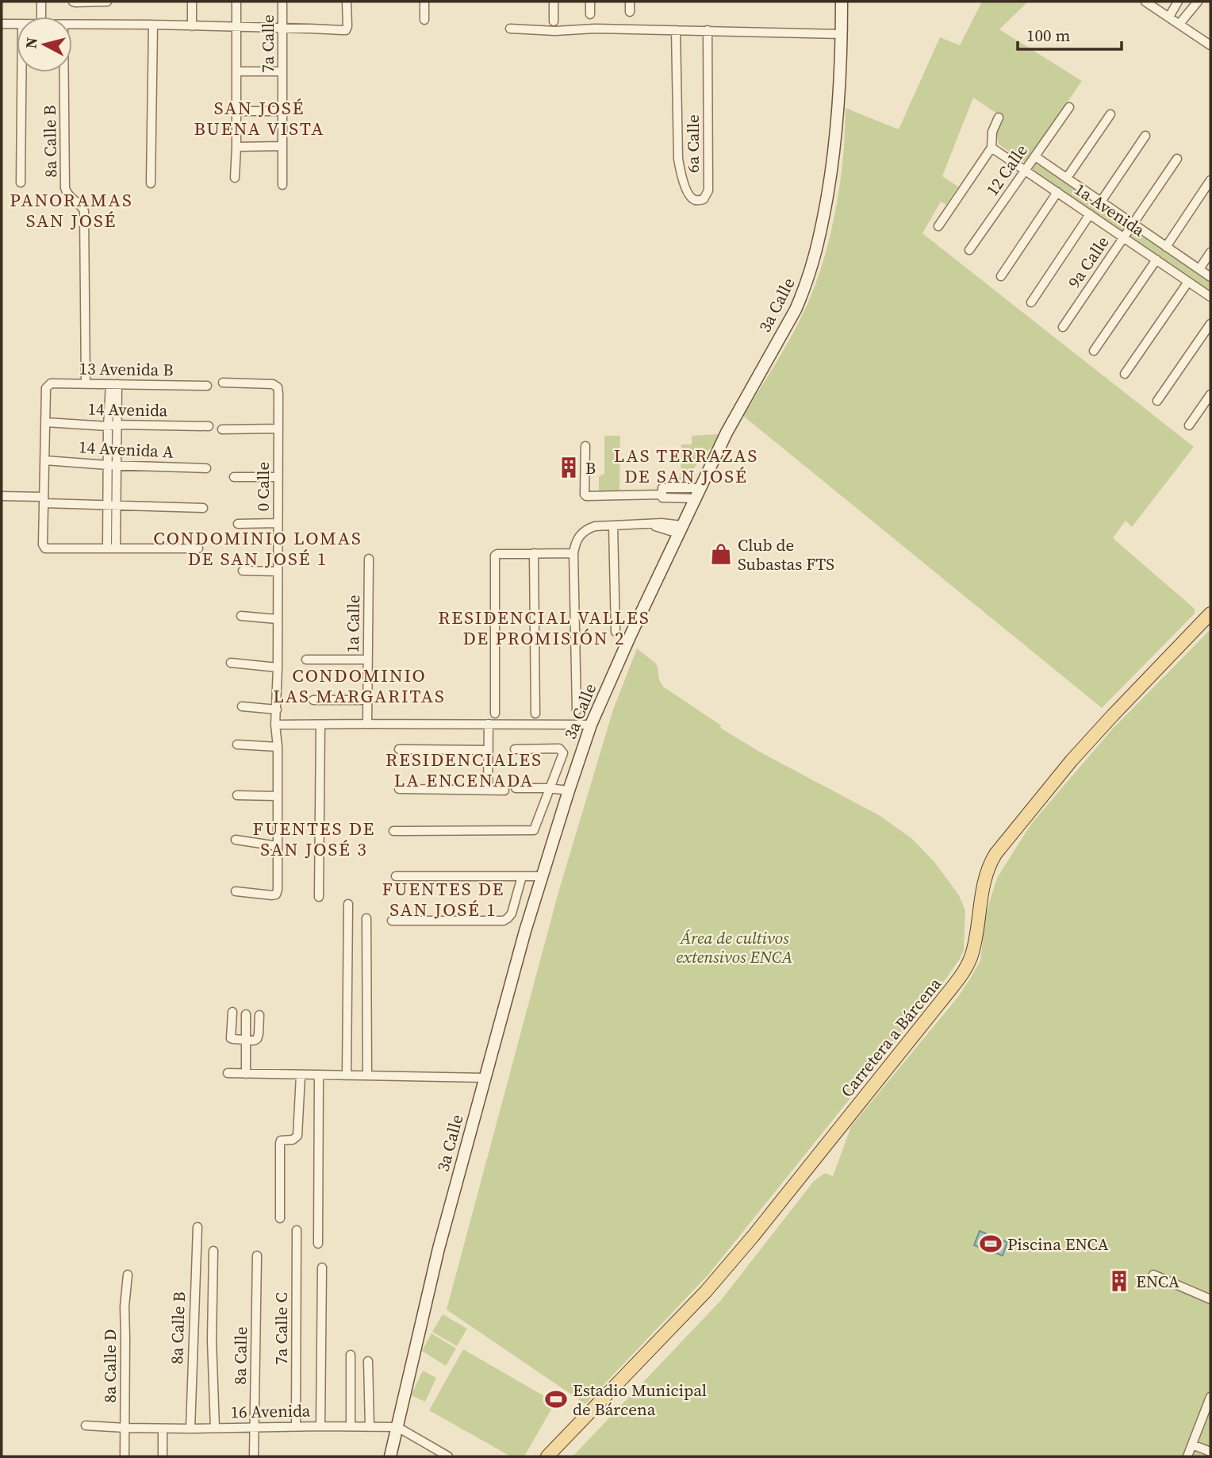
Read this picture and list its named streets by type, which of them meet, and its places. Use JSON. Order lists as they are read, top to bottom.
{
  "streets": {
    "main road": ["3a Calle", "Carretera a Bárcena"],
    "street": [
      "7a Calle",
      "8a Calle B",
      "6a Calle",
      "12 Calle",
      "1a Avenida",
      "9a Calle",
      "13 Avenida B",
      "14 Avenida",
      "14 Avenida A",
      "0 Calle",
      "1a Calle",
      "7a Calle C",
      "8a Calle",
      "8a Calle D",
      "16 Avenida"
    ]
  },
  "crossings": [
    ["8a Calle B", "13 Avenida B"],
    ["8a Calle B", "16 Avenida"],
    ["12 Calle", "1a Avenida"],
    ["1a Avenida", "9a Calle"],
    ["3a Calle", "16 Avenida"],
    ["13 Avenida B", "14 Avenida"],
    ["7a Calle C", "16 Avenida"],
    ["8a Calle", "16 Avenida"],
    ["8a Calle D", "16 Avenida"]
  ],
  "districts": [
    "SAN JOSÉ BUENA VISTA",
    "PANORAMAS SAN JOSÉ",
    "LAS TERRAZAS DE SAN JOSÉ",
    "CONDOMINIO LOMAS DE SAN JOSÉ 1",
    "RESIDENCIAL VALLES DE PROMISIÓN 2",
    "CONDOMINIO LAS MARGARITAS",
    "RESIDENCIALES LA ENCENADA",
    "FUENTES DE SAN JOSÉ 3",
    "FUENTES DE SAN JOSÉ 1"
  ],
  "parks": ["Área de cultivos extensivos ENCA"],
  "places": {
    "building": ["B", "ENCA"],
    "shop": ["Club de Subastas FTS"],
    "sports": ["Piscina ENCA", "Estadio Municipal de Bárcena"]
  },
  "scale_bar": "100 m",
  "north": "left"
}
